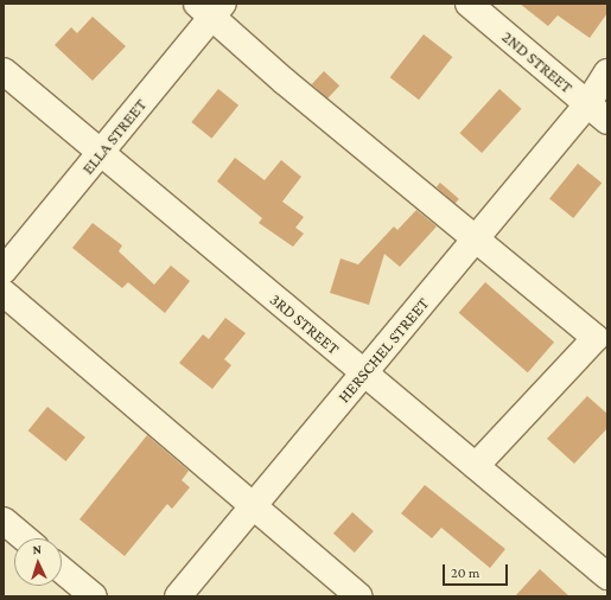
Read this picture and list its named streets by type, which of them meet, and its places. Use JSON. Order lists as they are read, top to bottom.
{
  "streets": {
    "street": [
      "2ND STREET",
      "ELLA STREET",
      "3RD STREET",
      "HERSCHEL STREET"
    ]
  },
  "crossings": [
    ["2ND STREET", "HERSCHEL STREET"],
    ["ELLA STREET", "3RD STREET"],
    ["3RD STREET", "HERSCHEL STREET"]
  ],
  "scale_bar": "20 m",
  "north": "top"
}
